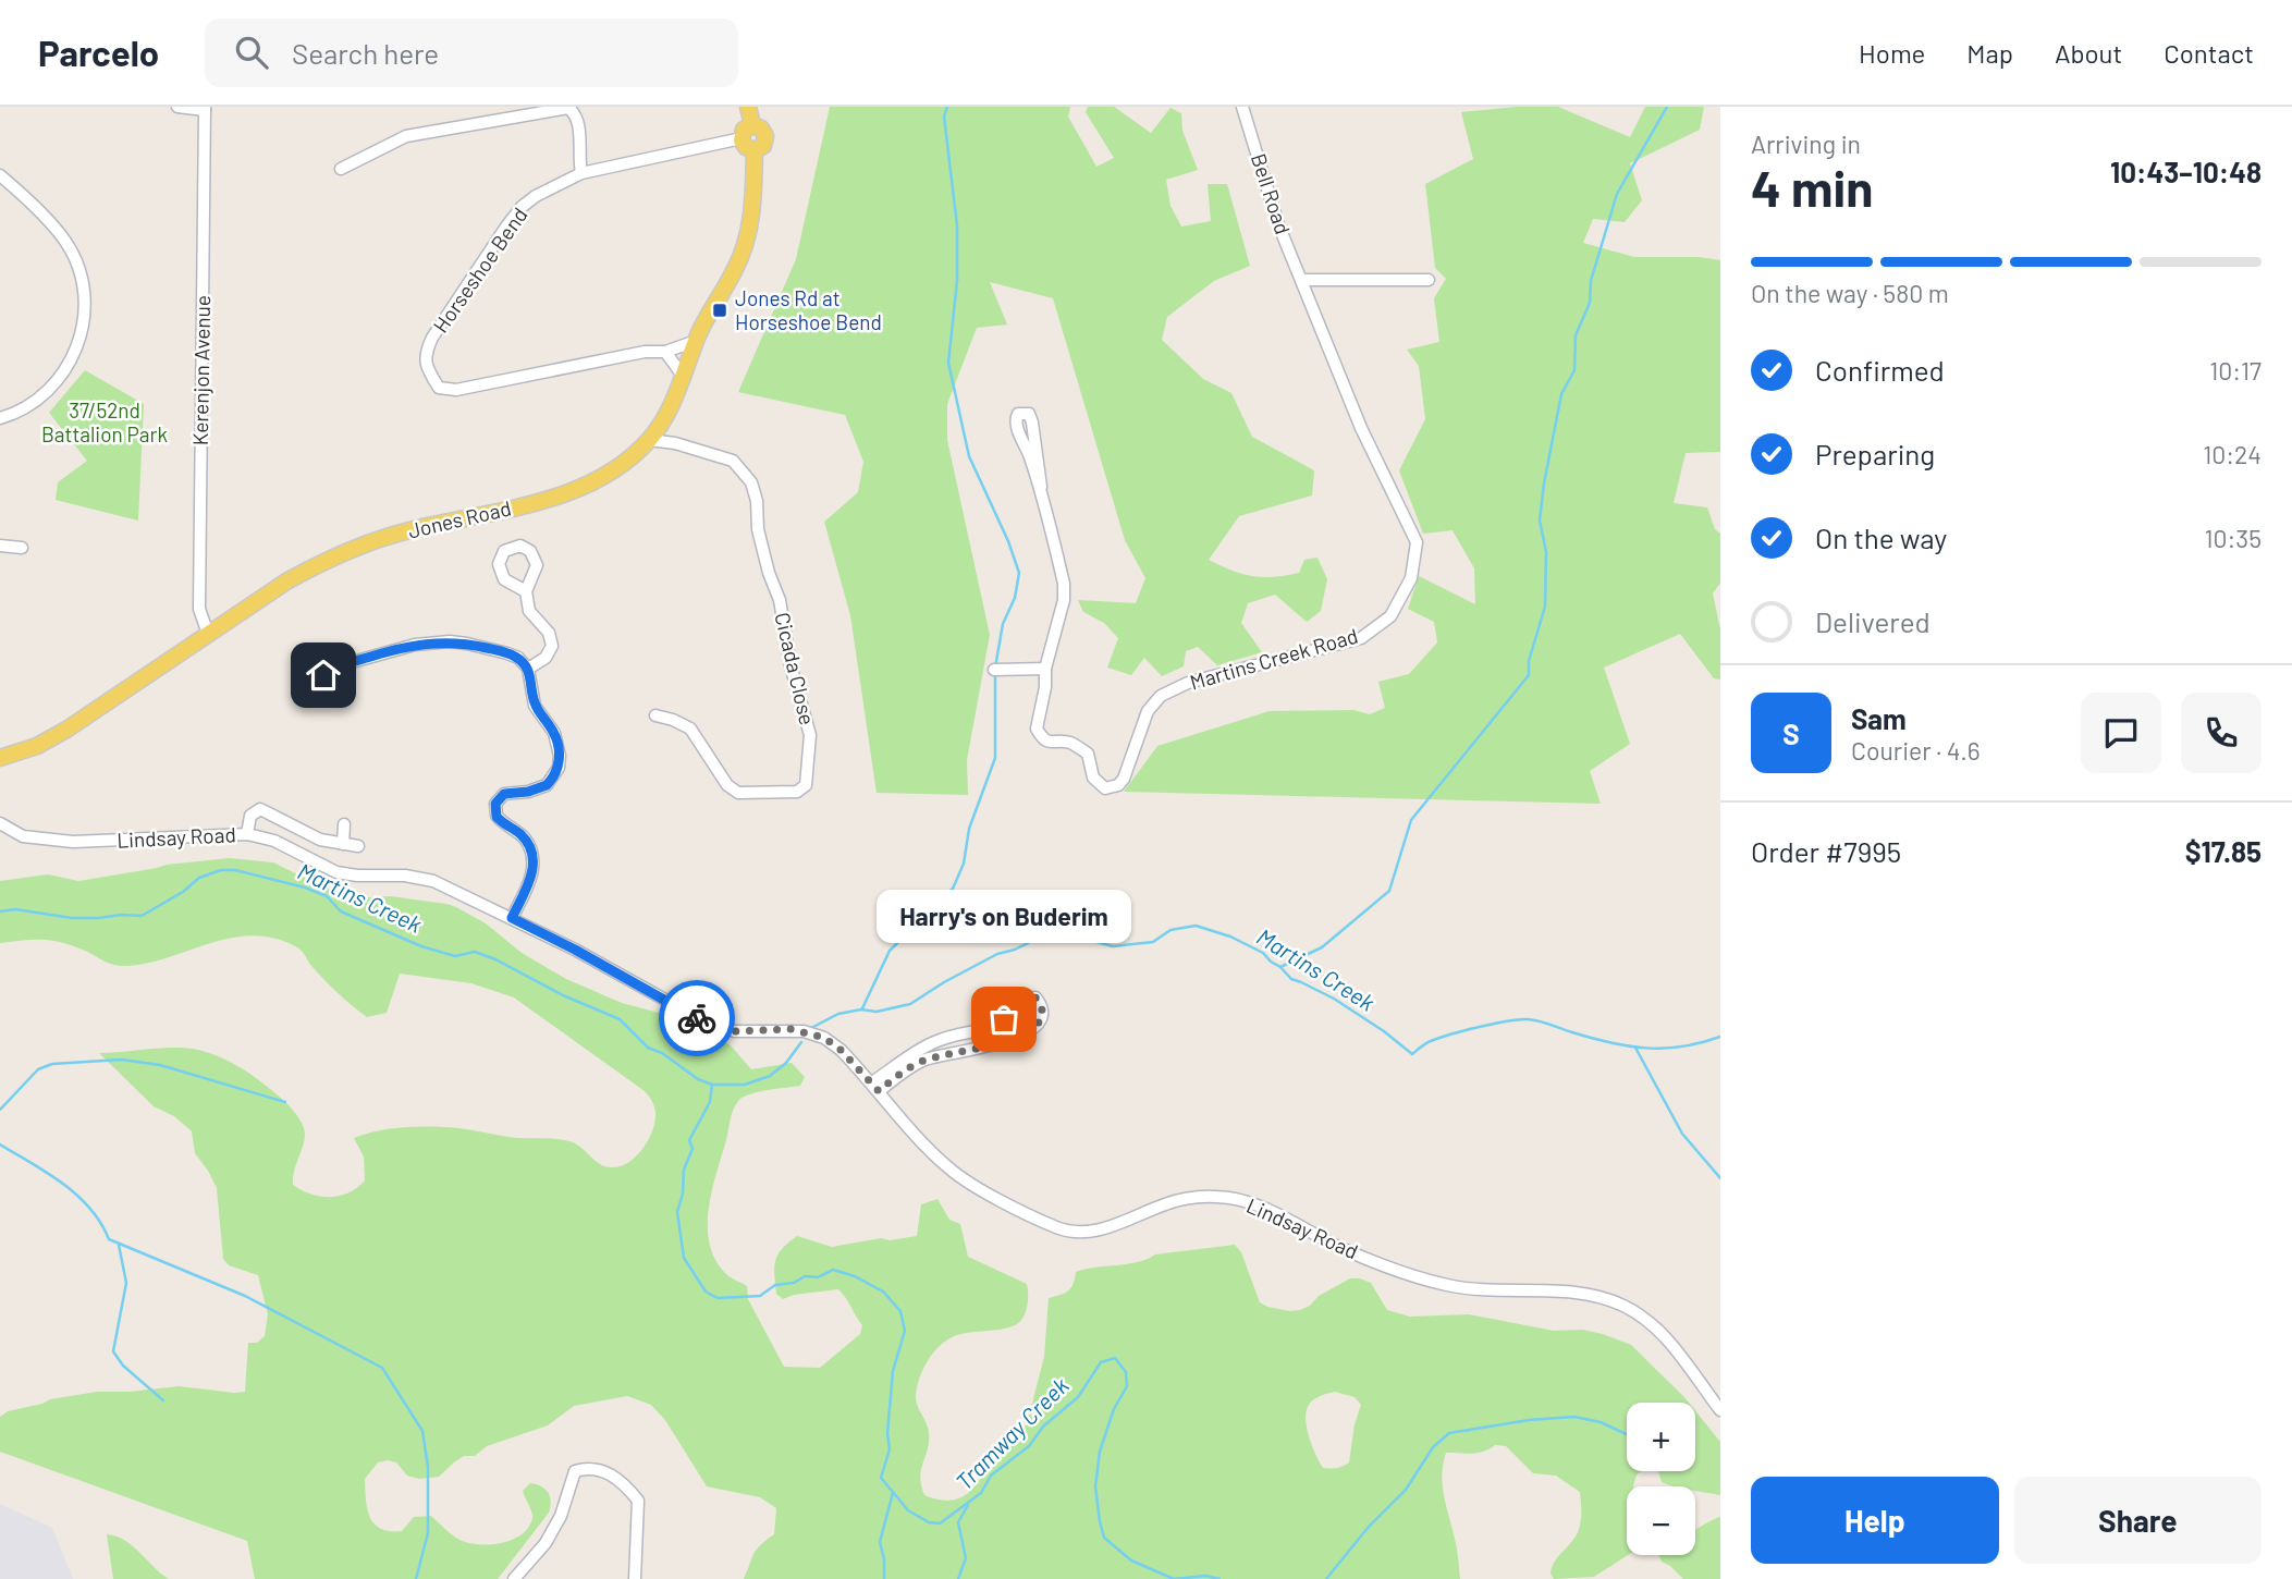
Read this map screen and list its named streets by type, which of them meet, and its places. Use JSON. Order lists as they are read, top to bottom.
{
  "streets": {
    "main road": ["Jones Road"],
    "street": [
      "Bell Road",
      "Horseshoe Bend",
      "Kerenjon Avenue",
      "Martins Creek Road",
      "Cicada Close",
      "Lindsay Road"
    ]
  },
  "crossings": [
    ["Bell Road", "Martins Creek Road"],
    ["Horseshoe Bend", "Jones Road"],
    ["Kerenjon Avenue", "Jones Road"]
  ],
  "water": ["Martins Creek", "Tramway Creek"],
  "parks": ["37/52nd Battalion Park"],
  "places": {
    "transit": ["Jones Rd at Horseshoe Bend"],
    "other": ["Harry's on Buderim"]
  },
  "page": {
    "header": "Parcelo",
    "search": "Search here",
    "nav": [
      "Home",
      "Map",
      "About",
      "Contact"
    ],
    "heading": ["4 min", "Arriving in", "10:43–10:48"],
    "panel": [
      "Sam",
      "Courier · 4.6",
      "Order #7995",
      "$17.85"
    ],
    "bar": "On the way · 580 m",
    "list": [
      ["Confirmed", "10:17"],
      ["Preparing", "10:24"],
      ["On the way", "10:35"],
      "Delivered"
    ],
    "round": "S",
    "bubble": "Harry's on Buderim",
    "map_buttons": ["+", "−"],
    "buttons": ["Help", "Share"]
  }
}
